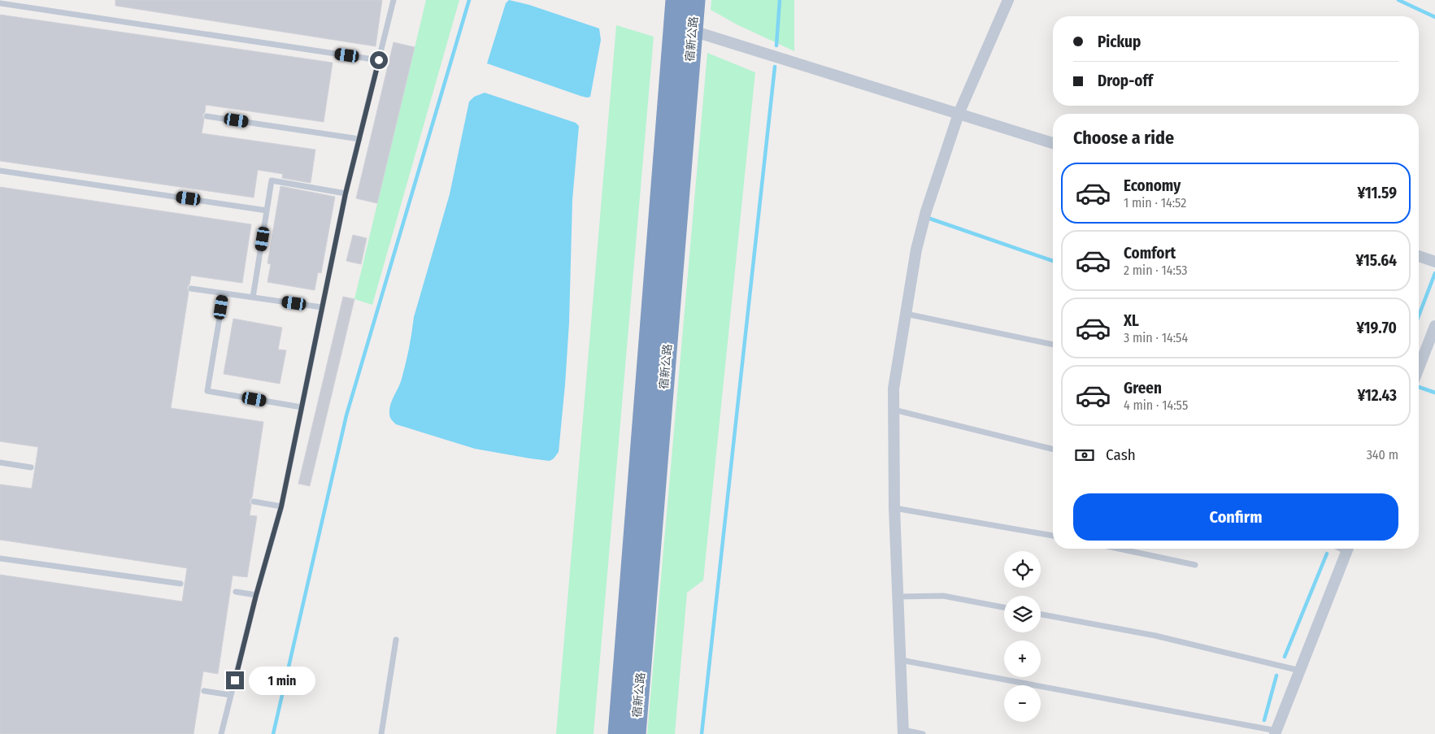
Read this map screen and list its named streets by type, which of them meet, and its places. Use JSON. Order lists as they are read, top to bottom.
{
  "streets": {
    "highway": ["宿新公路"]
  },
  "page": {
    "banner": ["Pickup", "Drop-off"],
    "heading": "Choose a ride",
    "list": [
      {
        "name": "Economy",
        "note": "1 min · 14:52",
        "value": "¥11.59"
      },
      {
        "name": "Comfort",
        "note": "2 min · 14:53",
        "value": "¥15.64"
      },
      {
        "name": "XL",
        "note": "3 min · 14:54",
        "value": "¥19.70"
      },
      {
        "name": "Green",
        "note": "4 min · 14:55",
        "value": "¥12.43"
      }
    ],
    "pay": ["Cash", "340 m"],
    "buttons": "Confirm",
    "map_buttons": ["+", "−"],
    "bubble": "1 min"
  }
}
